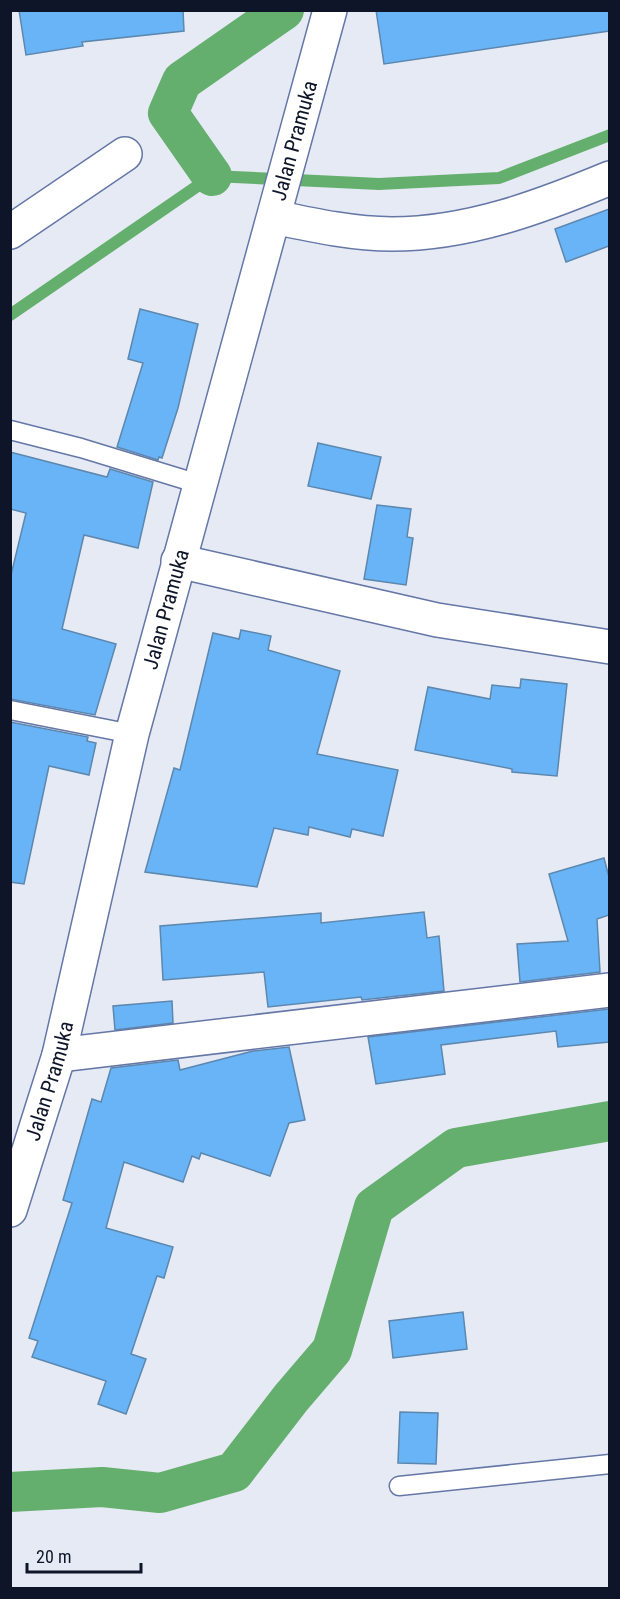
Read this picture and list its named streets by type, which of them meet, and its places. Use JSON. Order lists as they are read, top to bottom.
{
  "streets": {
    "street": ["Jalan Pramuka"]
  },
  "scale_bar": "20 m"
}
